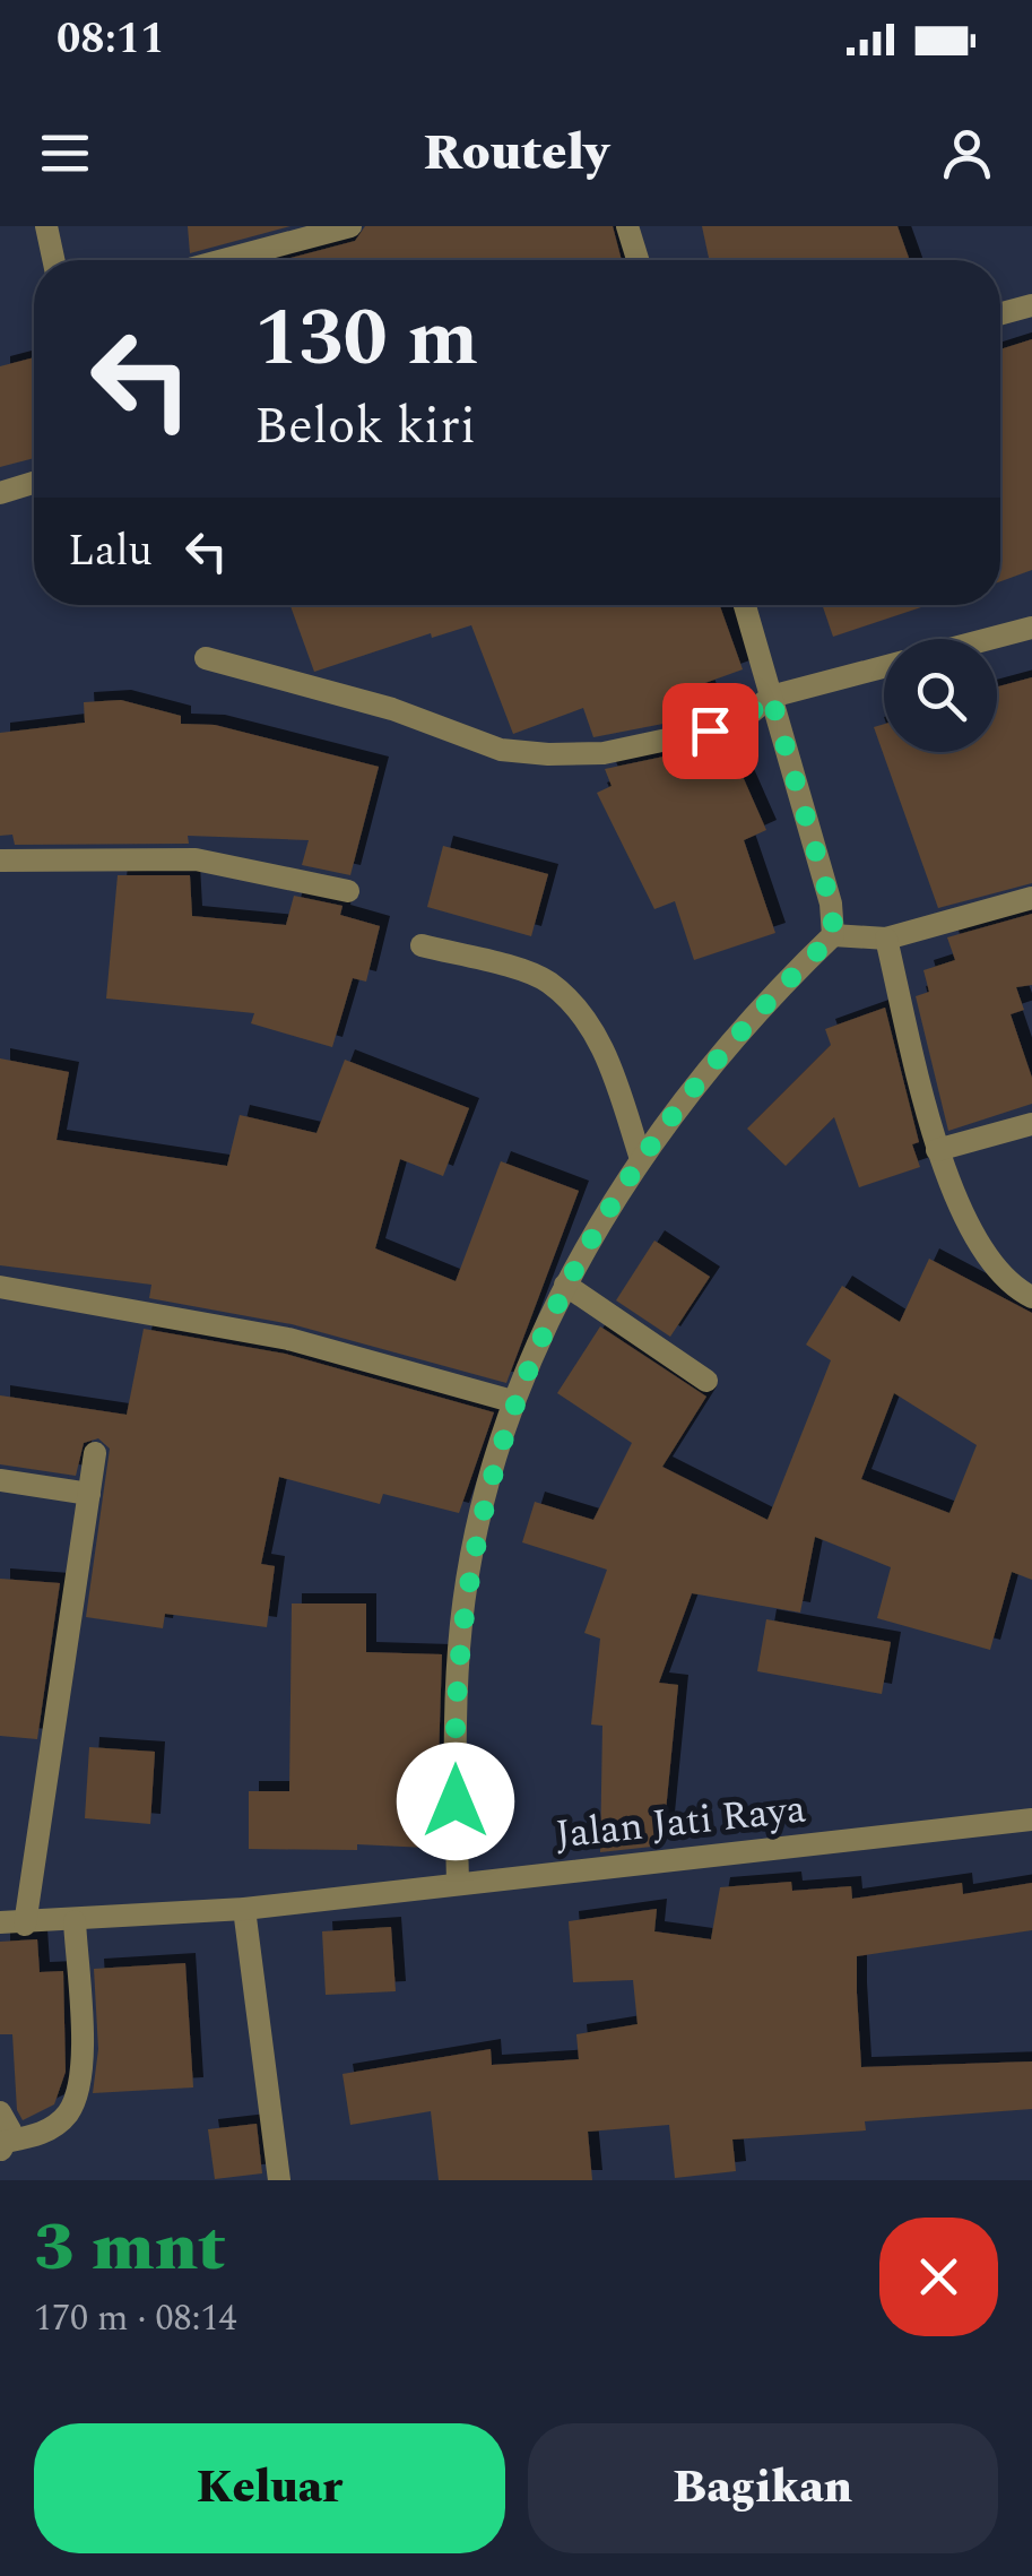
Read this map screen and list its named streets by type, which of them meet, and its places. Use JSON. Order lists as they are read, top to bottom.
{
  "streets": {
    "street": ["Jalan Jati Raya"]
  },
  "page": {
    "status": "08:11",
    "header": "Routely",
    "turn": ["130 m", "Belok kiri"],
    "then": "Lalu",
    "heading": ["3 mnt", "170 m · 08:14"],
    "buttons": ["Keluar", "Bagikan"]
  }
}
